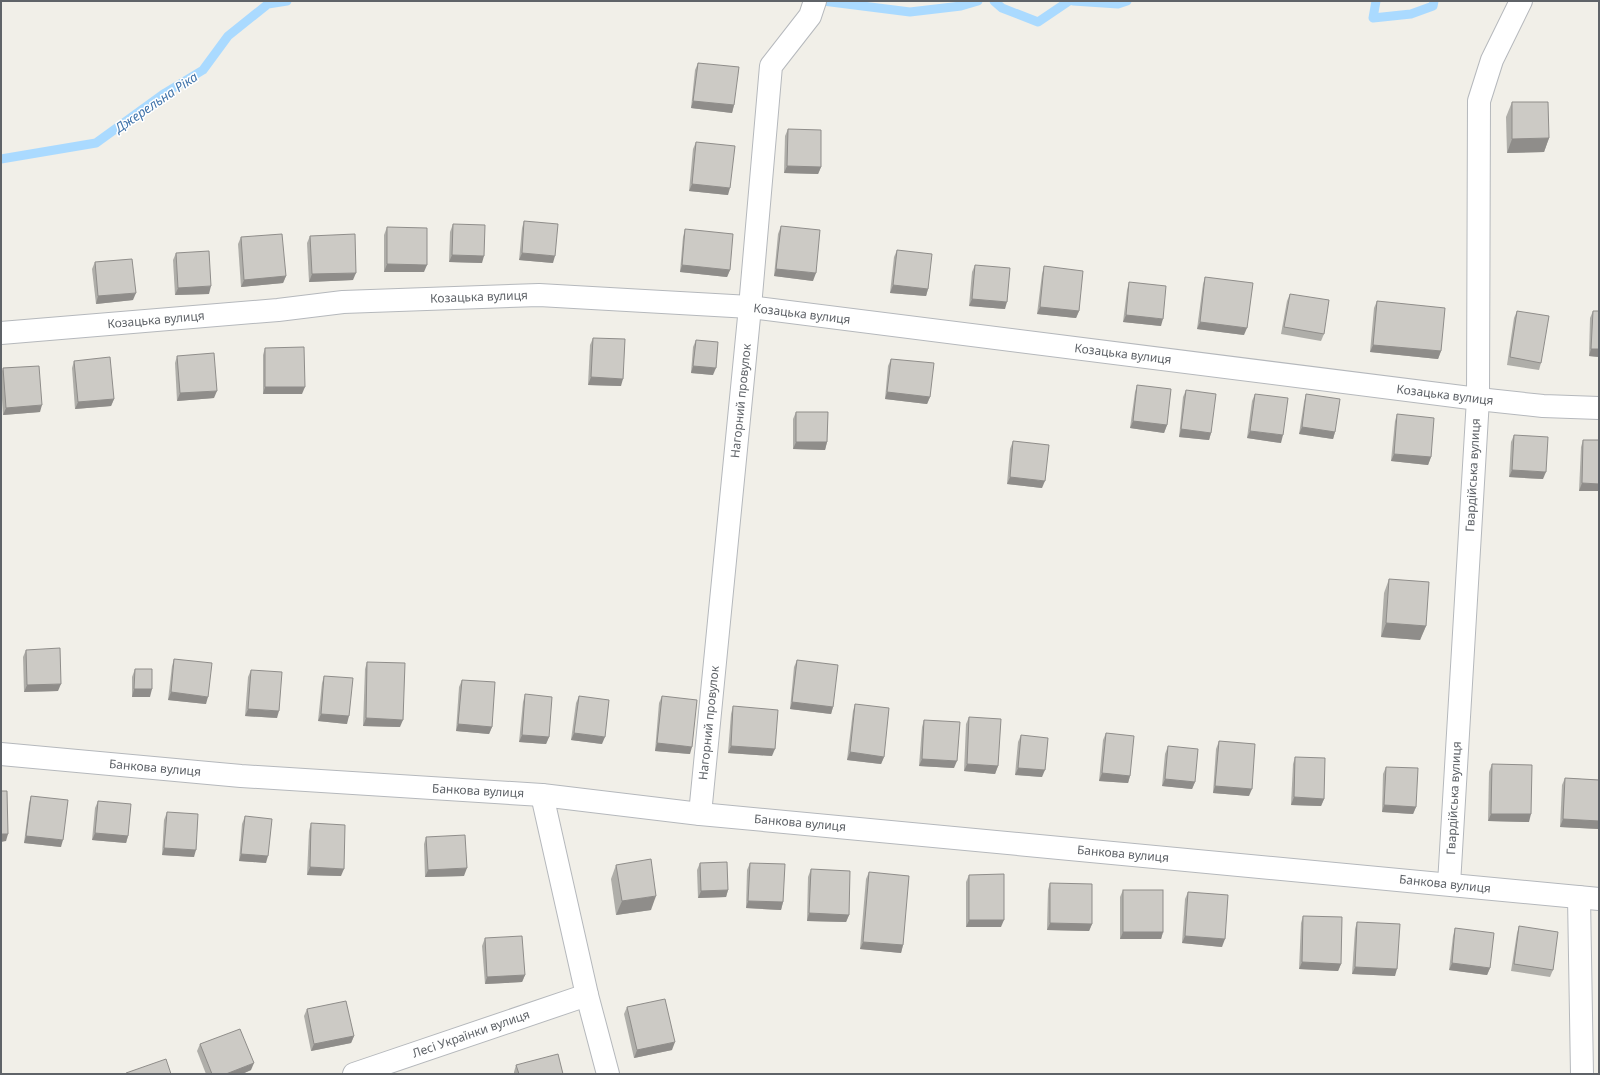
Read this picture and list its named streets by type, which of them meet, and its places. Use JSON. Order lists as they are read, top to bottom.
{
  "streets": {
    "street": [
      "Козацька вулиця",
      "Нагорний провулок",
      "Гвардійська вулиця",
      "Банкова вулиця",
      "Лесі Українки вулиця"
    ]
  },
  "crossings": [
    ["Козацька вулиця", "Нагорний провулок"],
    ["Козацька вулиця", "Гвардійська вулиця"],
    ["Нагорний провулок", "Банкова вулиця"],
    ["Гвардійська вулиця", "Банкова вулиця"]
  ],
  "water": ["Джерельна Ріка"]
}
